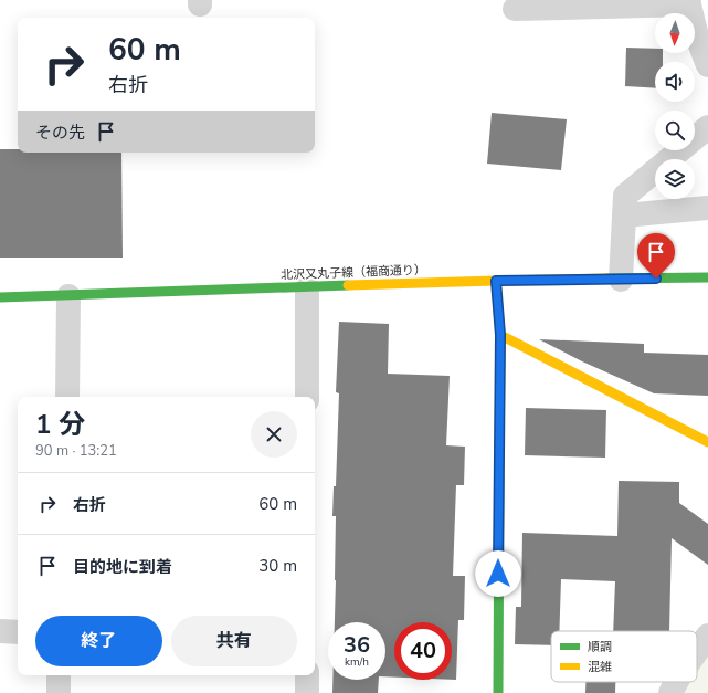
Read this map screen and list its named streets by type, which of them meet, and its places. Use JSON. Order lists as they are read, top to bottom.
{
  "streets": {
    "street": ["北沢又丸子線（福商通り）"]
  },
  "legend": ["順調", "混雑"],
  "north": "bottom",
  "page": {
    "turn": ["60 m", "右折"],
    "then": "その先",
    "heading": ["1 分", "90 m · 13:21"],
    "list": [
      {
        "name": "右折",
        "value": "60 m"
      },
      {
        "name": "目的地に到着",
        "value": "30 m"
      }
    ],
    "buttons": ["終了", "共有"],
    "speed": "36 km/h",
    "limit": "40"
  }
}
